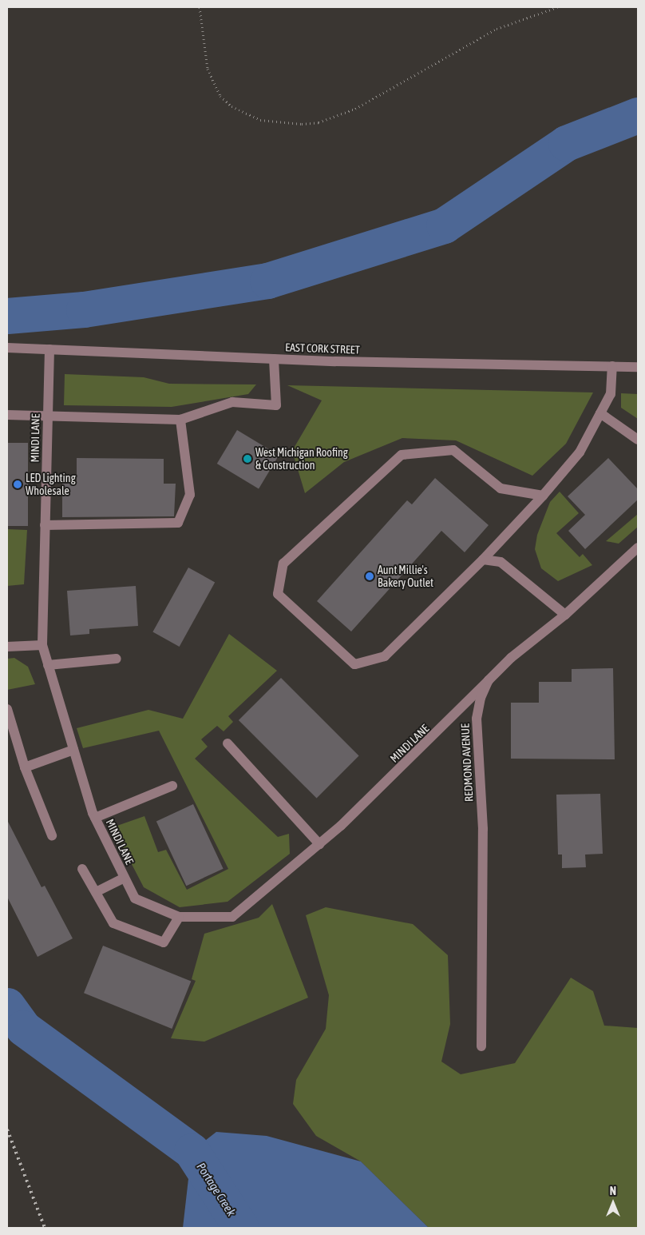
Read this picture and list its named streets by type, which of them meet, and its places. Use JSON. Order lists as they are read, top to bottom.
{
  "streets": {
    "street": ["EAST CORK STREET", "MINDI LANE", "REDMOND AVENUE"]
  },
  "crossings": [
    ["EAST CORK STREET", "MINDI LANE"],
    ["MINDI LANE", "REDMOND AVENUE"]
  ],
  "water": ["Portage Creek"],
  "places": ["West Michigan Roofing & Construction", "LED Lighting Wholesale", "Aunt Millie's Bakery Outlet"],
  "north": "top"
}
